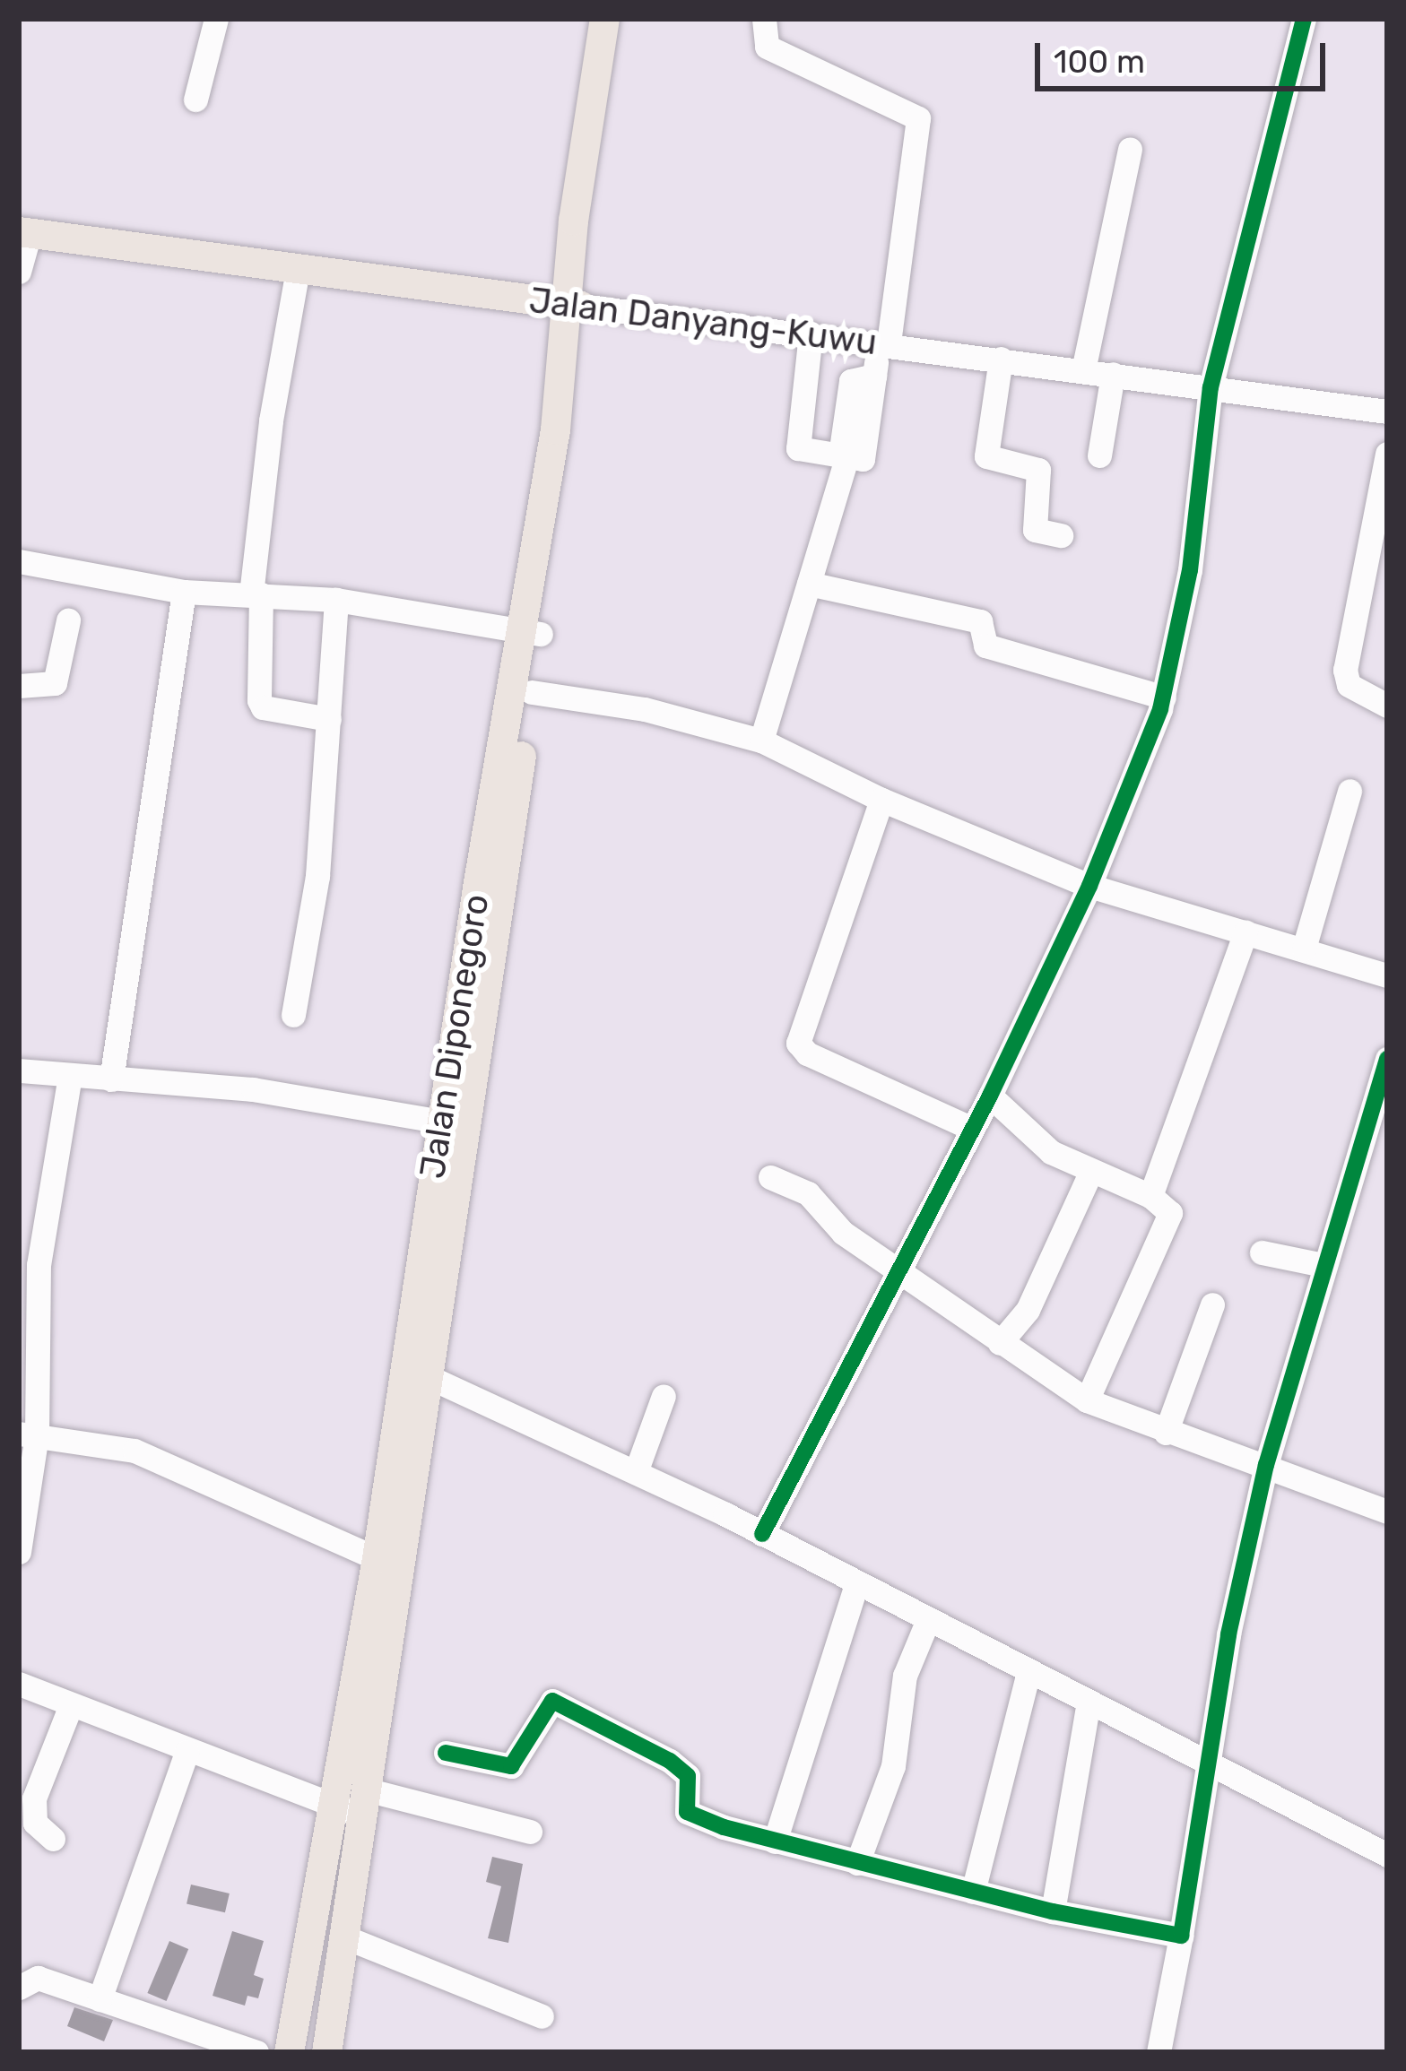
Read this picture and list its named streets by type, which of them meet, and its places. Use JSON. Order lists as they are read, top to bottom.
{
  "streets": {
    "main road": ["Jalan Danyang-Kuwu", "Jalan Diponegoro"]
  },
  "crossings": [
    ["Jalan Danyang-Kuwu", "Jalan Diponegoro"]
  ],
  "scale_bar": "100 m"
}
